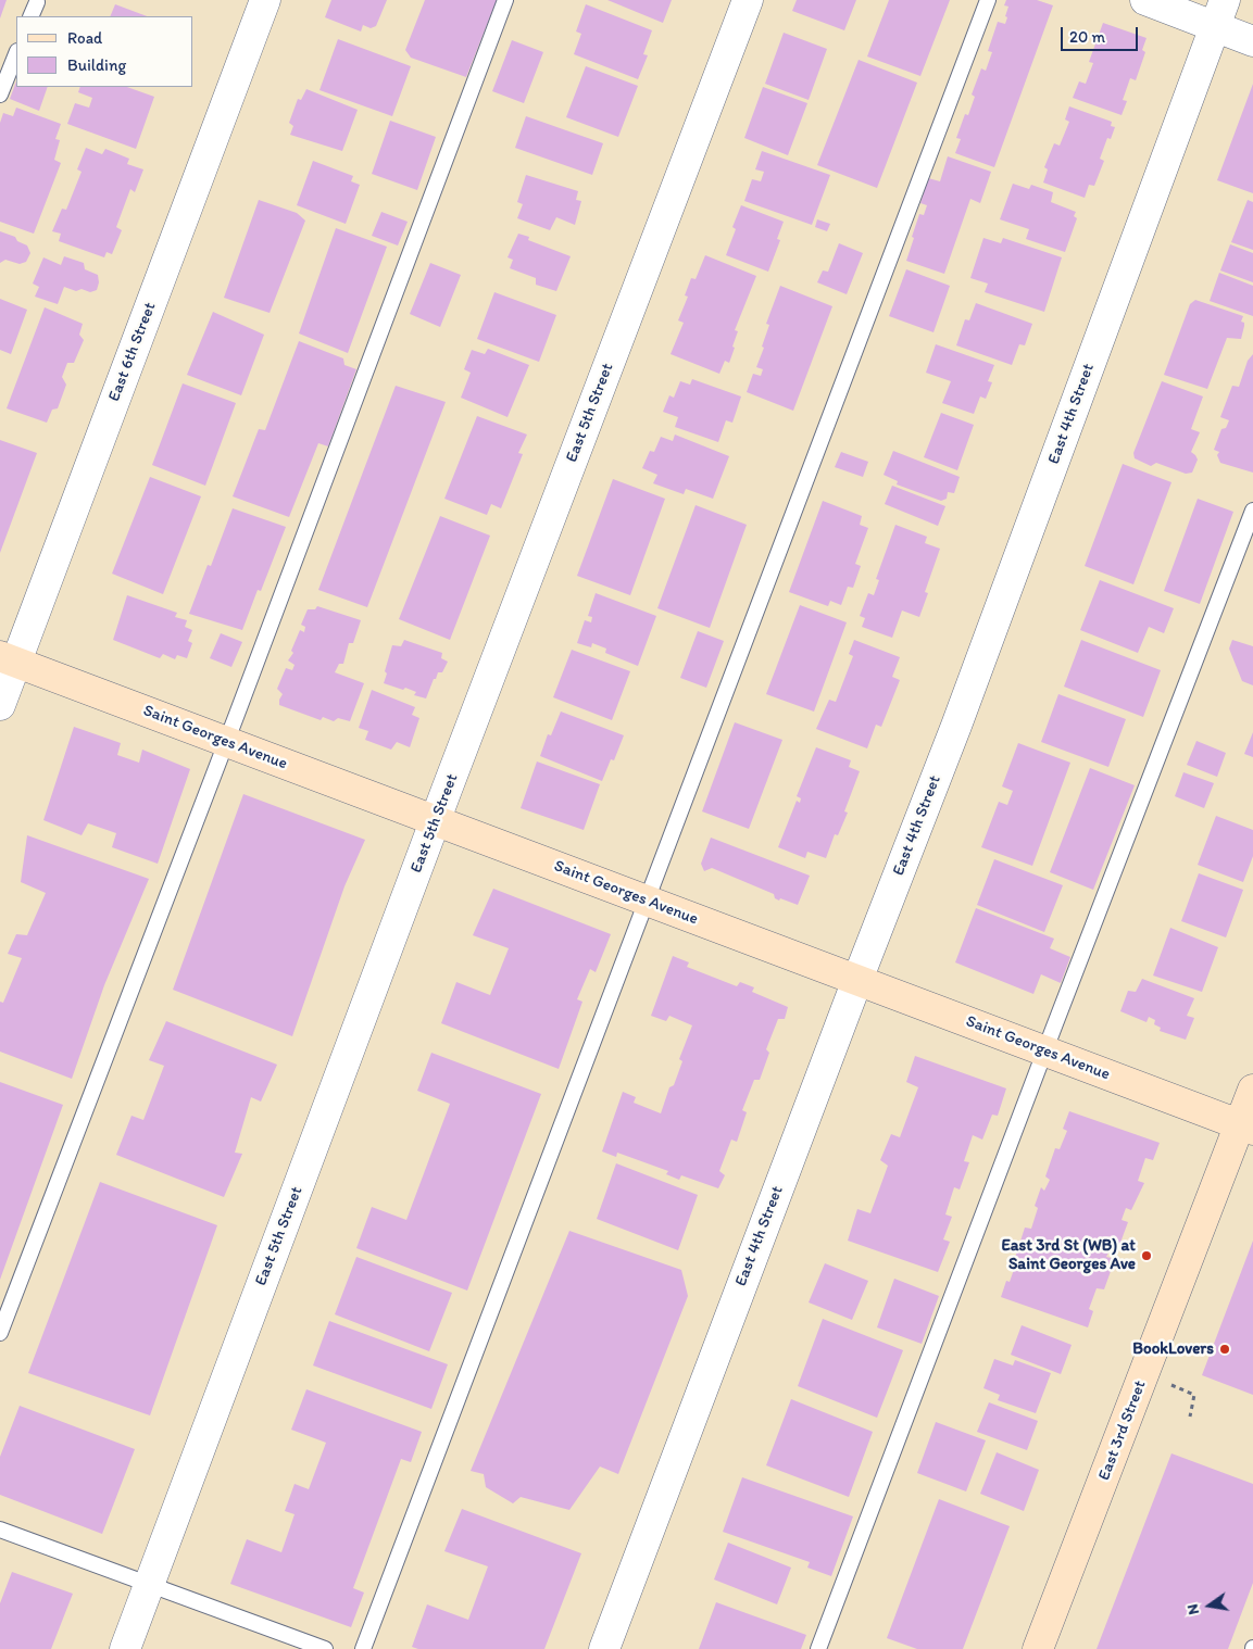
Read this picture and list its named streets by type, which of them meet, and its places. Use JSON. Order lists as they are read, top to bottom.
{
  "streets": {
    "street": [
      "East 6th Street",
      "East 5th Street",
      "East 4th Street",
      "Saint Georges Avenue",
      "East 3rd Street"
    ]
  },
  "crossings": [
    ["East 6th Street", "Saint Georges Avenue"],
    ["East 5th Street", "Saint Georges Avenue"],
    ["East 4th Street", "Saint Georges Avenue"],
    ["Saint Georges Avenue", "East 3rd Street"]
  ],
  "places": ["East 3rd St (WB) at Saint Georges Ave", "BookLovers"],
  "legend": ["Road", "Building"],
  "scale_bar": "20 m",
  "north": "left"
}
